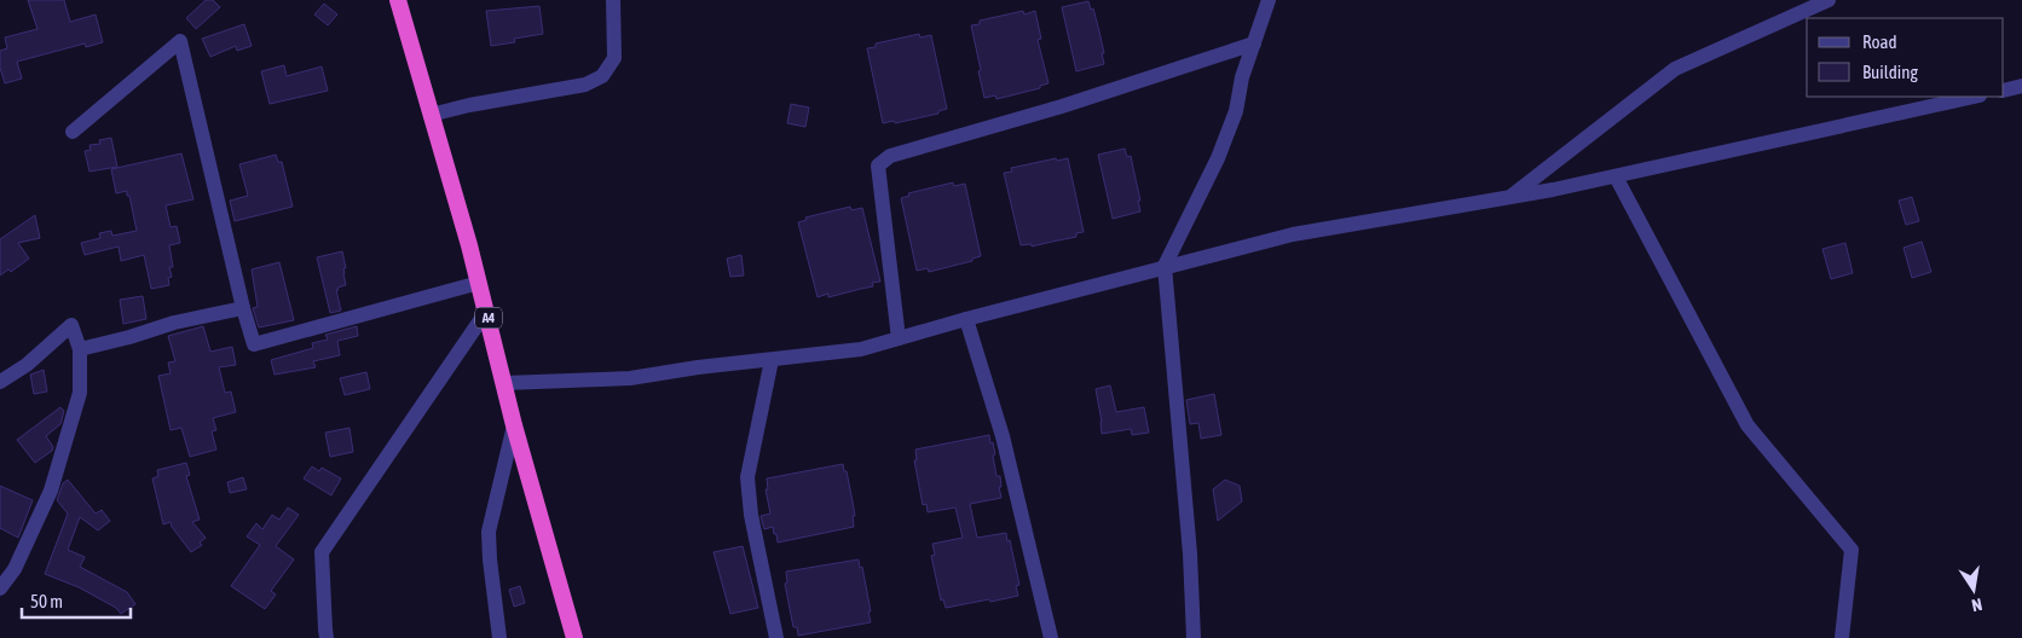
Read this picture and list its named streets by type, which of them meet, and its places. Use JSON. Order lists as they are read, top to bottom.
{
  "streets": {
    "highway": ["A4"]
  },
  "legend": ["Road", "Building"],
  "scale_bar": "50 m",
  "north": "bottom"
}
